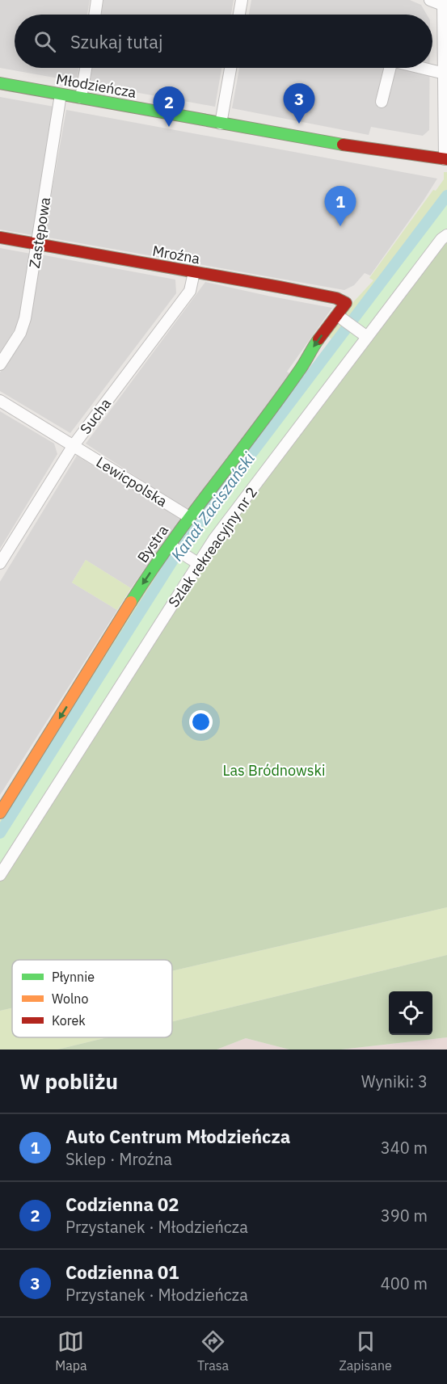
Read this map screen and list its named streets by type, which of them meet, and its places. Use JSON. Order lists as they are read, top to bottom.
{
  "streets": {
    "street": [
      "Młodzieńcza",
      "Zastępowa",
      "Mroźna",
      "Sucha",
      "Lewicpolska",
      "Bystra",
      "Szlak rekreacyjny nr 2"
    ]
  },
  "crossings": [
    ["Młodzieńcza", "Zastępowa"],
    ["Zastępowa", "Mroźna"],
    ["Mroźna", "Sucha"],
    ["Mroźna", "Bystra"],
    ["Sucha", "Lewicpolska"],
    ["Lewicpolska", "Bystra"]
  ],
  "one_way": ["Bystra"],
  "water": ["Kanał Zaciszański"],
  "parks": ["Las Bródnowski"],
  "legend": ["Płynnie", "Wolno", "Korek"],
  "page": {
    "search": "Szukaj tutaj",
    "pins": ["3", "2", "1"],
    "heading": ["W pobliżu", "Wyniki: 3"],
    "list": [
      {
        "mark": "1",
        "name": "Auto Centrum Młodzieńcza",
        "note": "Sklep · Mroźna",
        "value": "340 m"
      },
      {
        "mark": "2",
        "name": "Codzienna 02",
        "note": "Przystanek · Młodzieńcza",
        "value": "390 m"
      },
      {
        "mark": "3",
        "name": "Codzienna 01",
        "note": "Przystanek · Młodzieńcza",
        "value": "400 m"
      }
    ],
    "nav": ["Mapa", "Trasa", "Zapisane"]
  }
}
